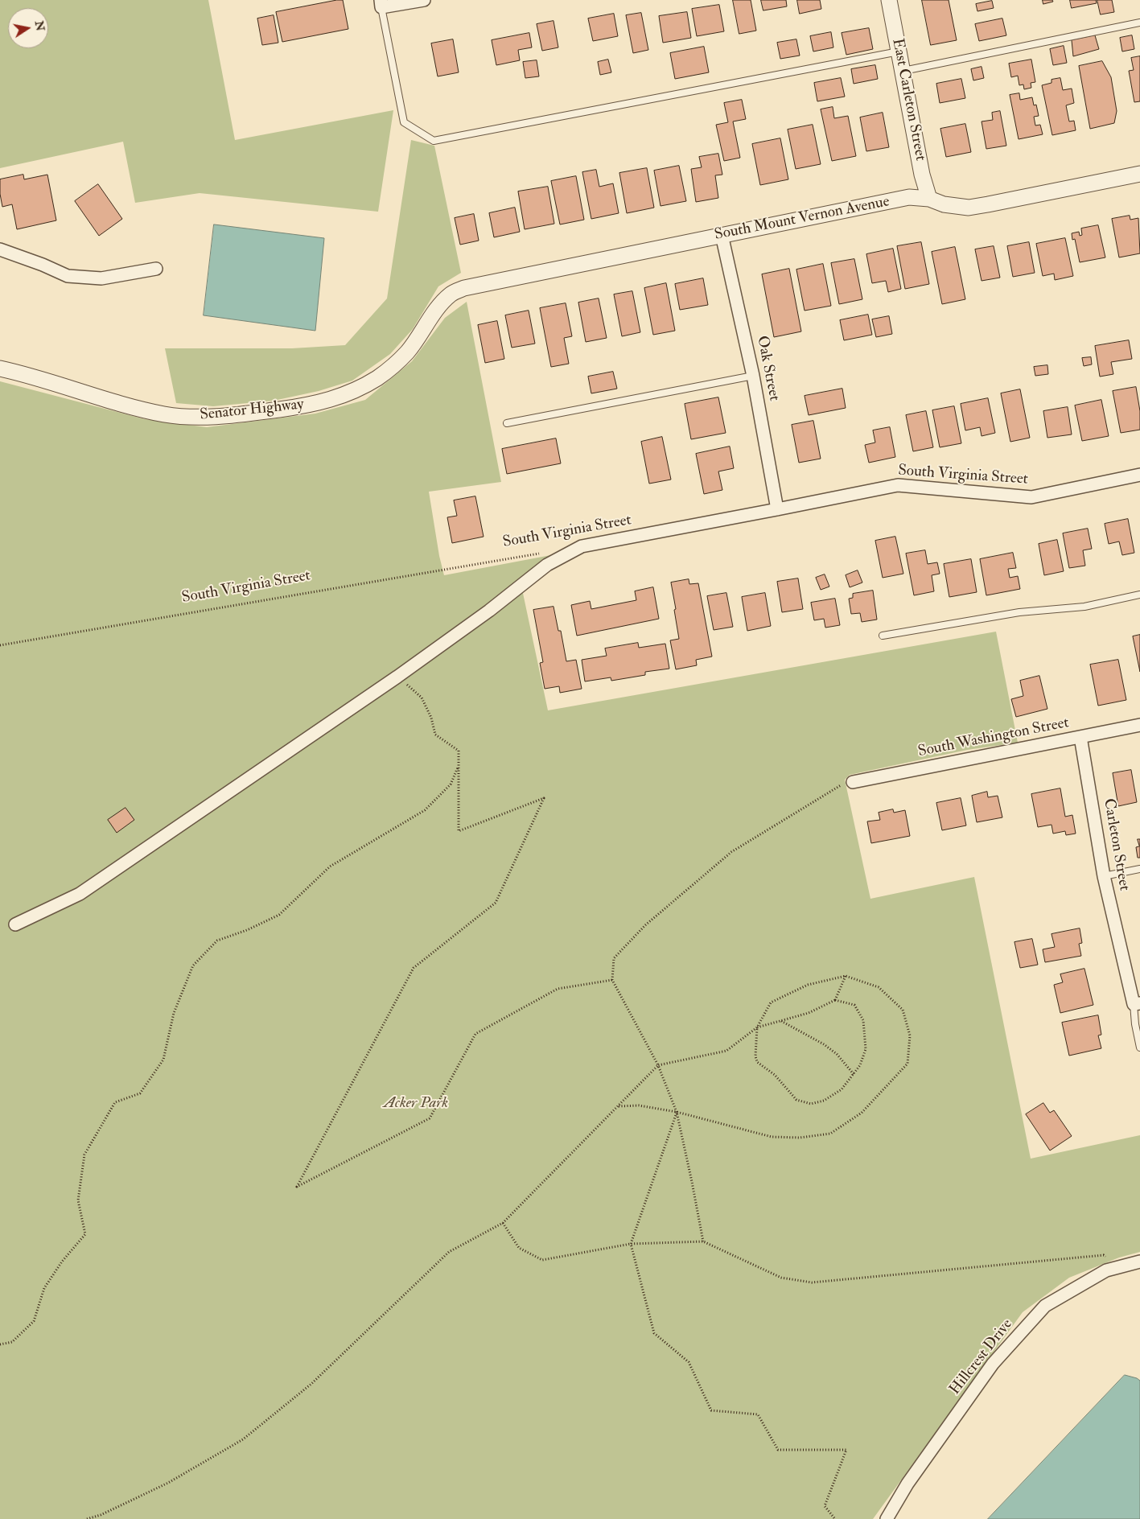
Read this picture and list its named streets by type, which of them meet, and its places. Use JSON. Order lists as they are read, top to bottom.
{
  "streets": {
    "street": [
      "East Carleton Street",
      "South Mount Vernon Avenue",
      "Oak Street",
      "Senator Highway",
      "South Virginia Street",
      "South Washington Street",
      "Carleton Street",
      "Hillcrest Drive"
    ]
  },
  "crossings": [
    ["East Carleton Street", "South Mount Vernon Avenue"],
    ["South Mount Vernon Avenue", "Oak Street"],
    ["South Mount Vernon Avenue", "Senator Highway"],
    ["Oak Street", "South Virginia Street"],
    ["South Washington Street", "Carleton Street"]
  ],
  "parks": ["Acker Park"],
  "north": "right"
}
